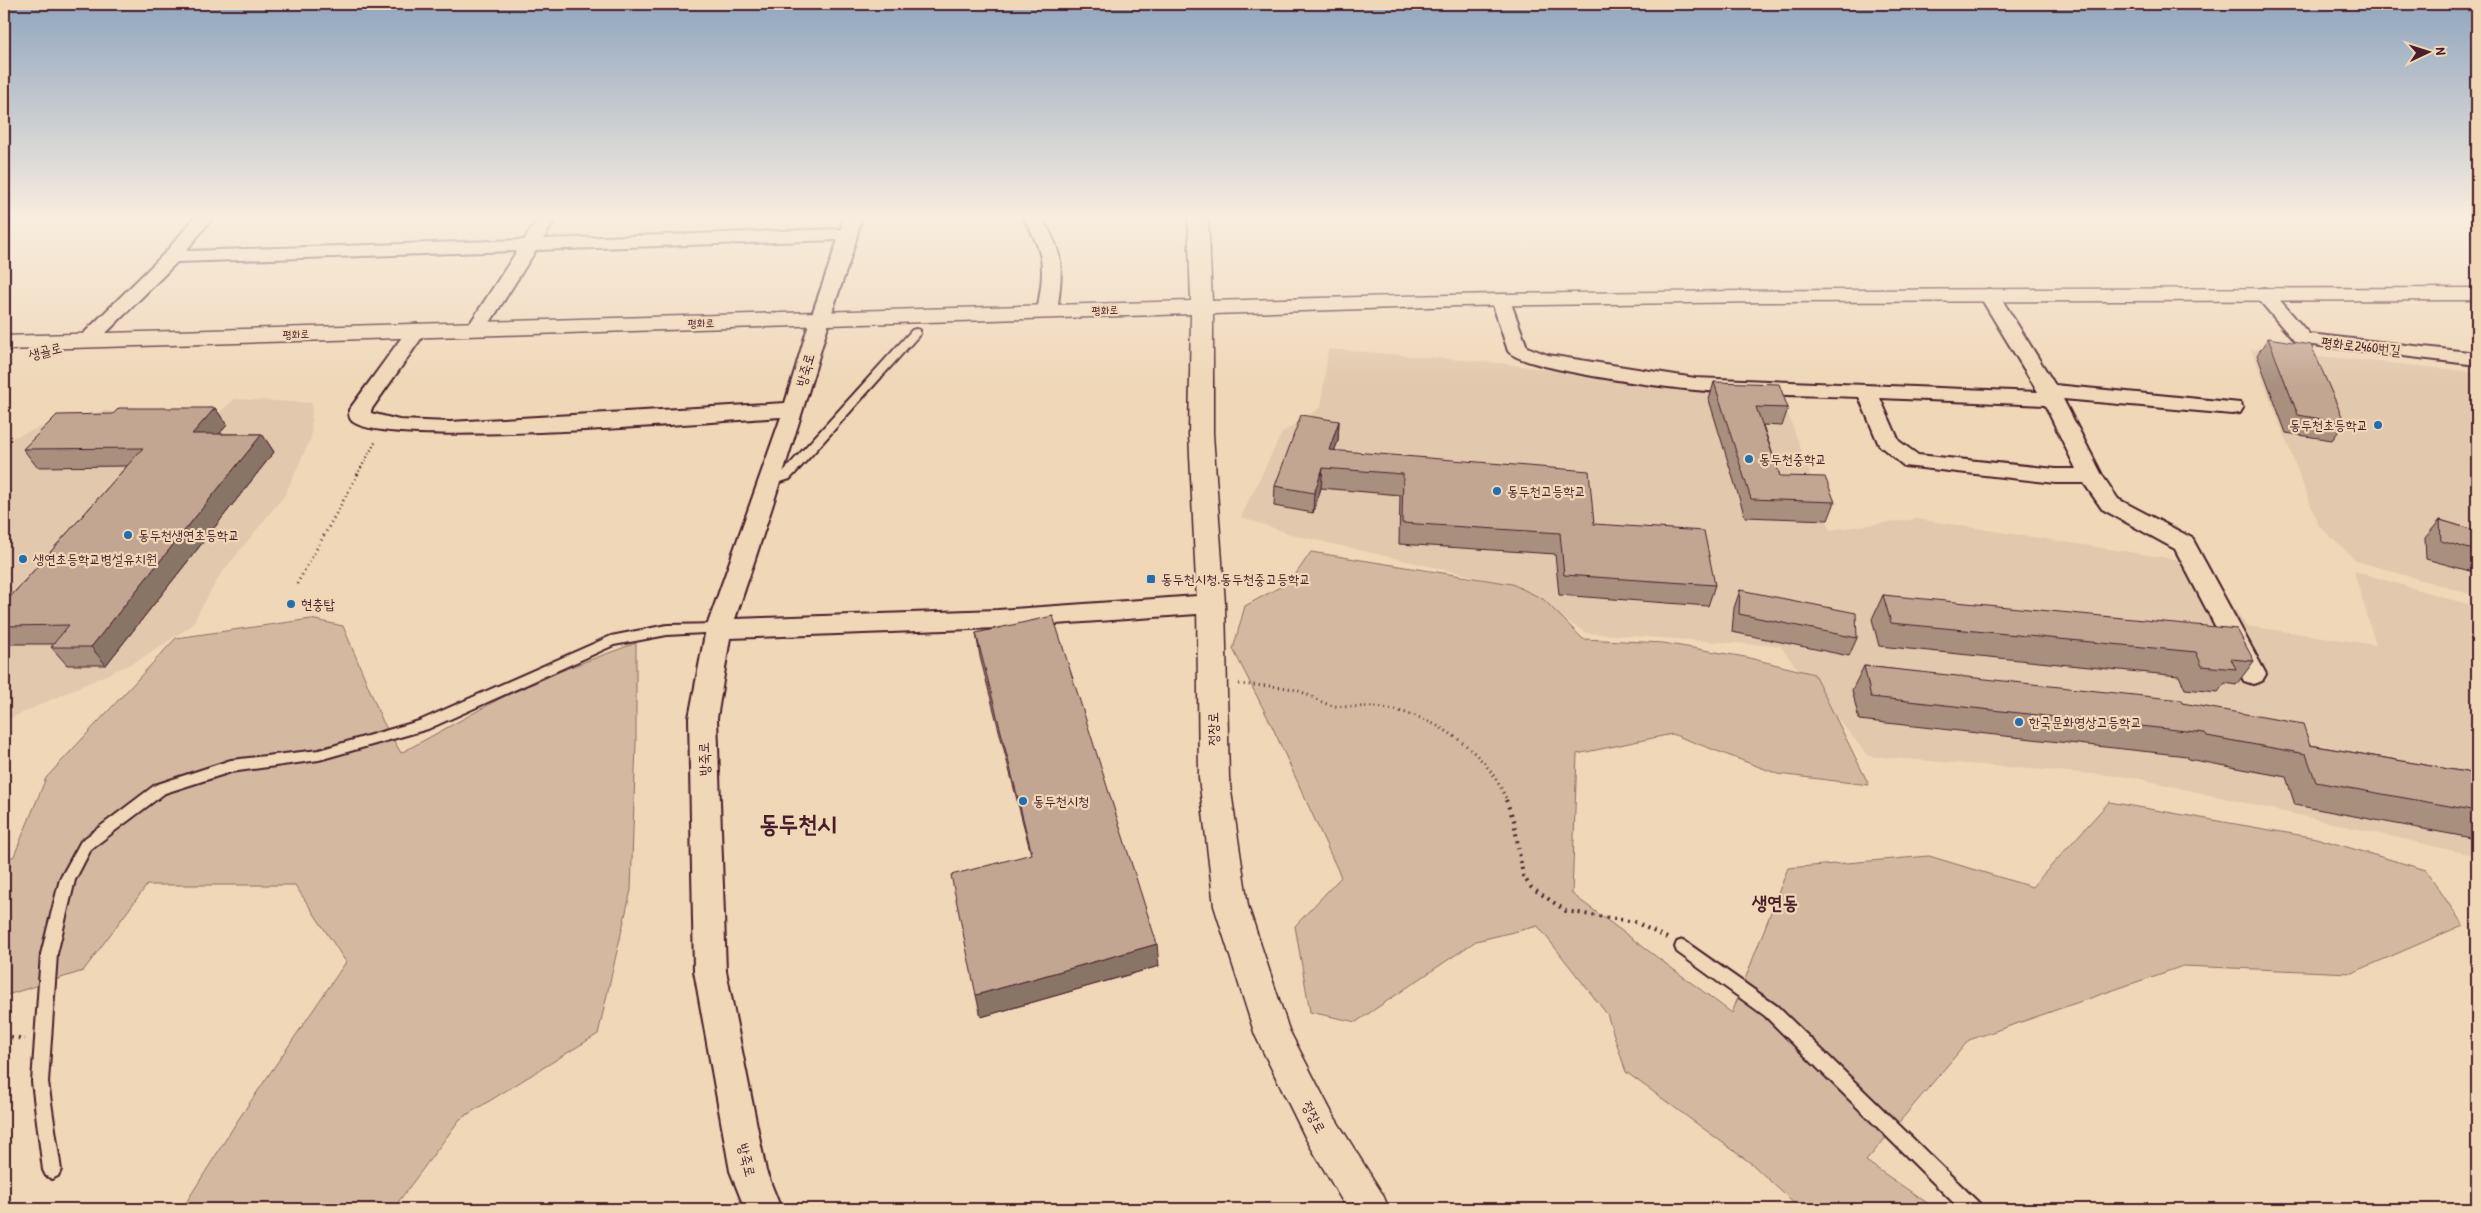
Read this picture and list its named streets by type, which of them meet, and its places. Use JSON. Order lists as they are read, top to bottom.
{
  "streets": {
    "main road": ["평화로", "생골로", "정장로"],
    "street": ["평화로2460번길", "방죽로"]
  },
  "crossings": [
    ["평화로", "평화로2460번길"],
    ["평화로", "생골로"],
    ["평화로", "방죽로"],
    ["평화로", "정장로"]
  ],
  "districts": ["동두천시", "생연동"],
  "places": {
    "other": [
      "동두천초등학교",
      "동두천중학교",
      "동두천고등학교",
      "동두천생연초등학교",
      "생연초등학교병설유치원",
      "현충탑",
      "한국문화영상고등학교",
      "동두천시청"
    ],
    "transit": ["동두천시청.동두천중고등학교"]
  },
  "north": "right"
}
